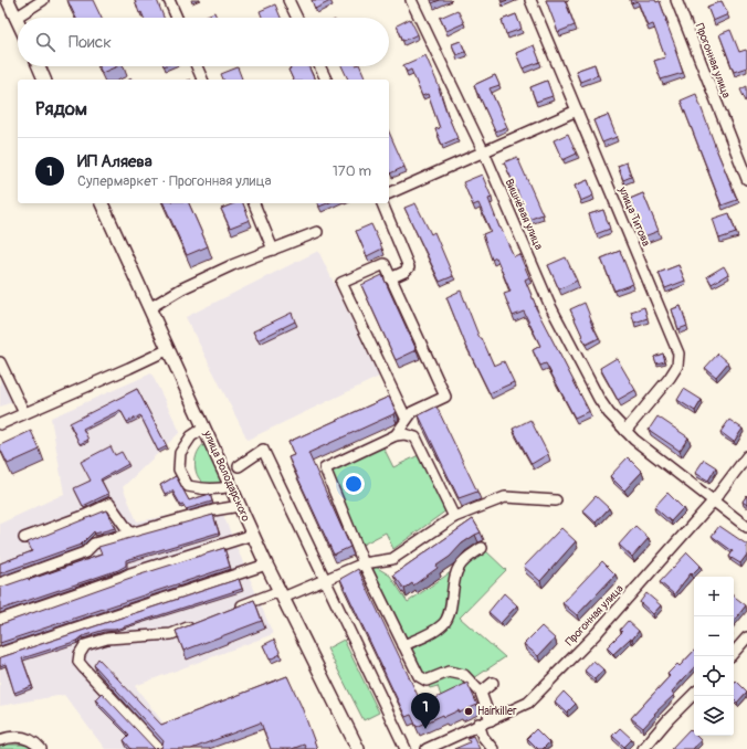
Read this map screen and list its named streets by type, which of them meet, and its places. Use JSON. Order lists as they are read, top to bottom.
{
  "streets": {
    "main road": ["улица Володарского"],
    "street": ["Прогонная улица", "Вишнёвая улица", "улица Титова"]
  },
  "crossings": [
    ["Прогонная улица", "Вишнёвая улица"],
    ["Вишнёвая улица", "улица Титова"]
  ],
  "places": ["Hairkiller"],
  "page": {
    "search": "Поиск",
    "heading": "Рядом",
    "list": [
      {
        "mark": "1",
        "name": "ИП Аляева",
        "note": "Супермаркет · Прогонная улица",
        "value": "170 m"
      }
    ],
    "map_buttons": ["+", "−"],
    "pins": "1"
  }
}
